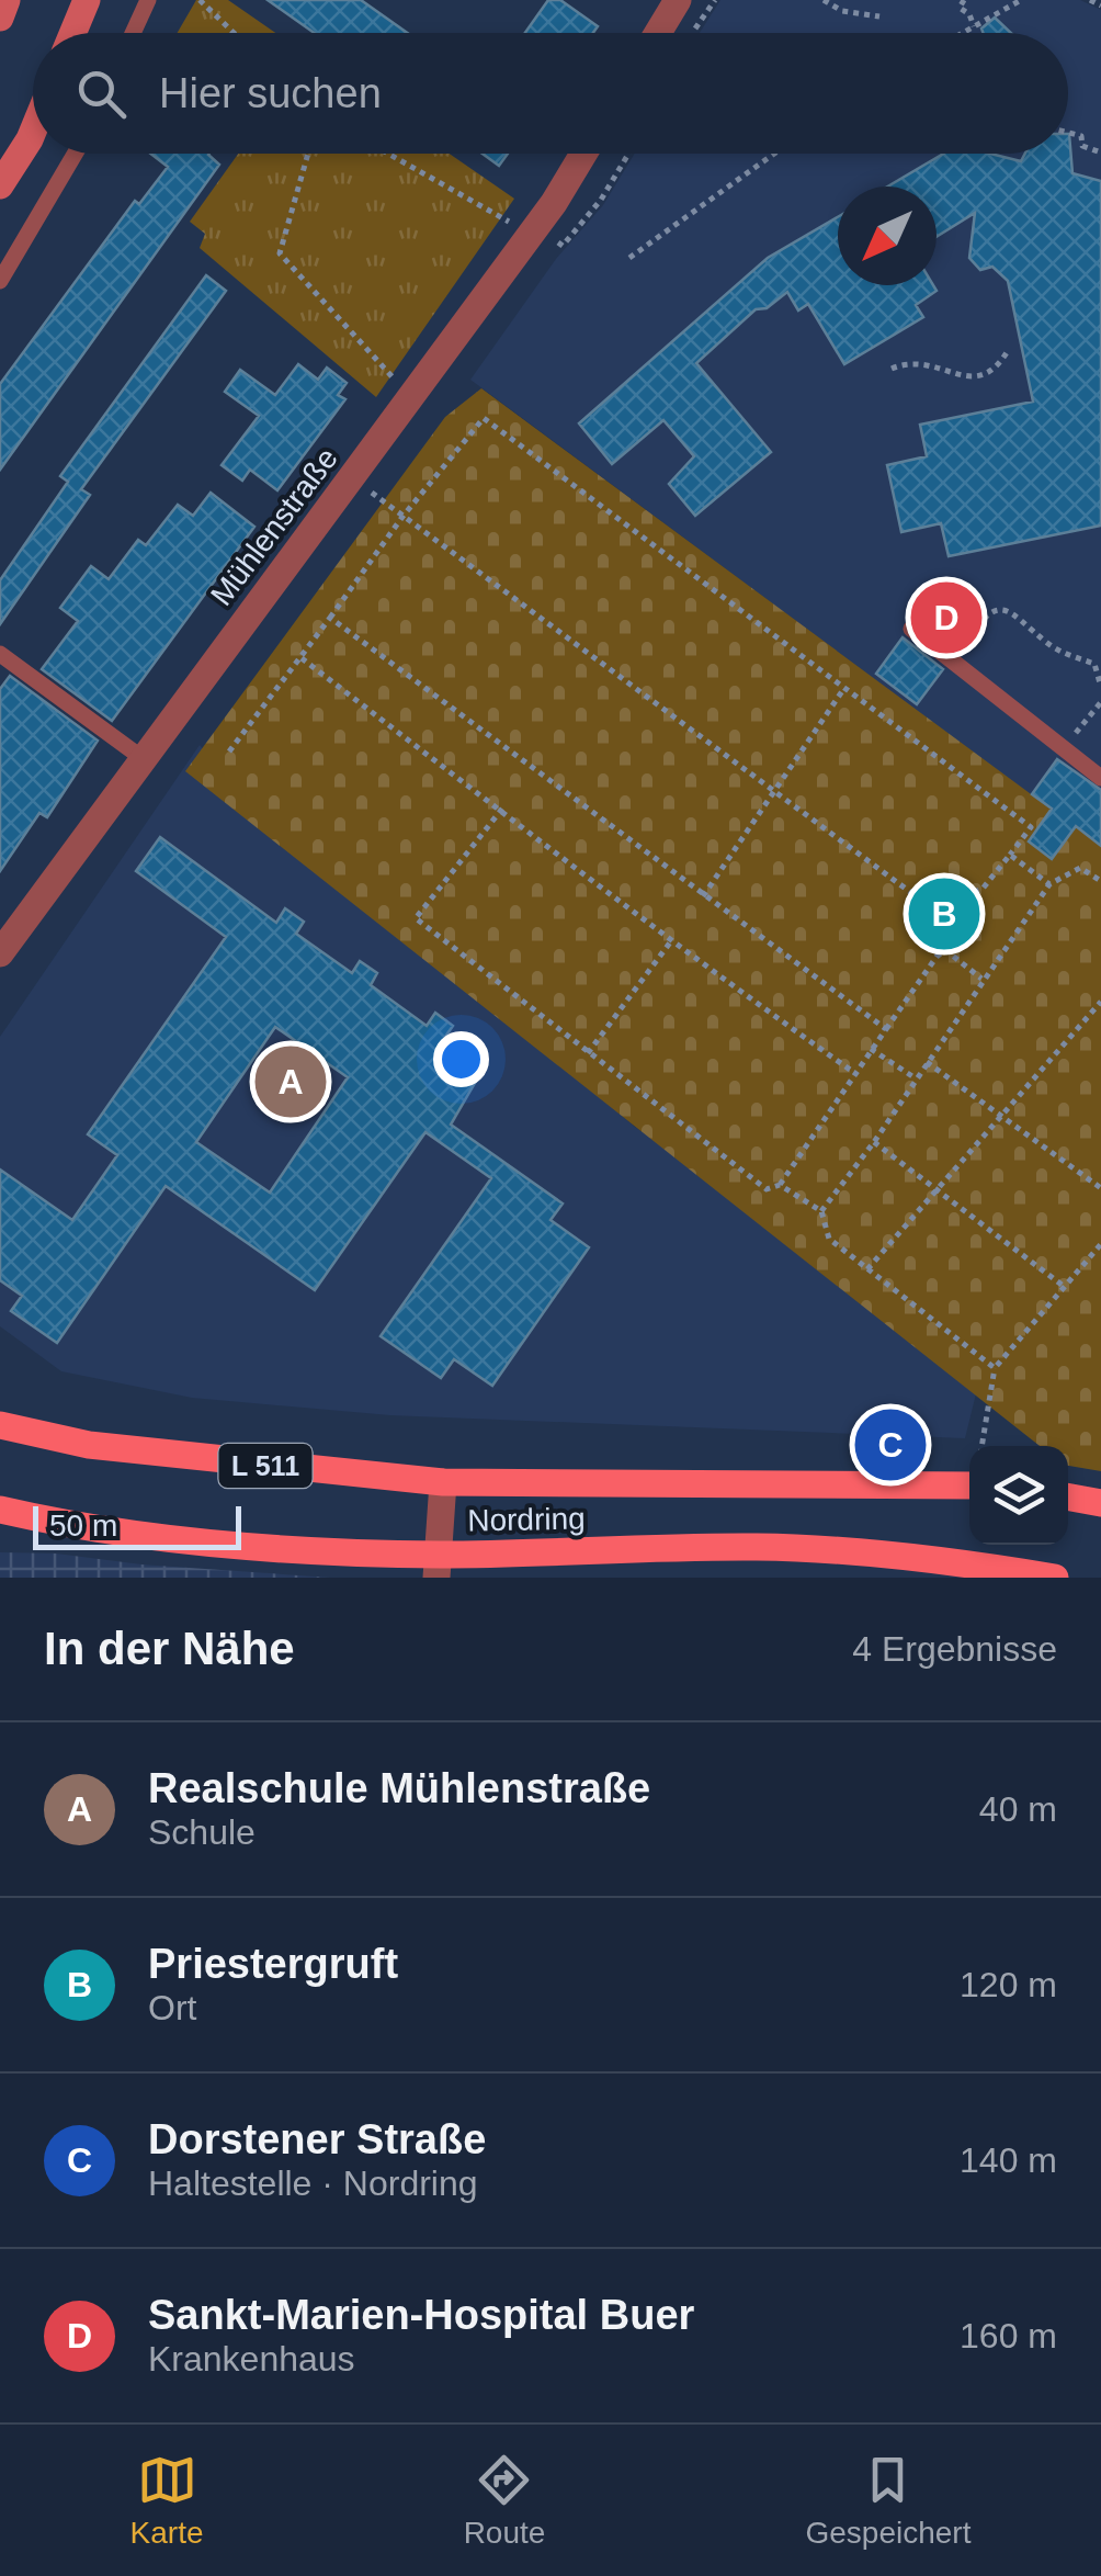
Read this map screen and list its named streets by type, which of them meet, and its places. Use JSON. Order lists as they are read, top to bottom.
{
  "streets": {
    "main road": ["L 511", "Nordring"],
    "street": ["Mühlenstraße"]
  },
  "scale_bar": "50 m",
  "north": "bottom left",
  "page": {
    "search": "Hier suchen",
    "pins": [
      "D",
      "B",
      "A",
      "C"
    ],
    "scale": "50 m",
    "heading": ["In der Nähe", "4 Ergebnisse"],
    "list": [
      {
        "mark": "A",
        "name": "Realschule Mühlenstraße",
        "note": "Schule",
        "value": "40 m"
      },
      {
        "mark": "B",
        "name": "Priestergruft",
        "note": "Ort",
        "value": "120 m"
      },
      {
        "mark": "C",
        "name": "Dorstener Straße",
        "note": "Haltestelle · Nordring",
        "value": "140 m"
      },
      {
        "mark": "D",
        "name": "Sankt-Marien-Hospital Buer",
        "note": "Krankenhaus",
        "value": "160 m"
      }
    ],
    "nav": ["Karte", "Route", "Gespeichert"]
  }
}
